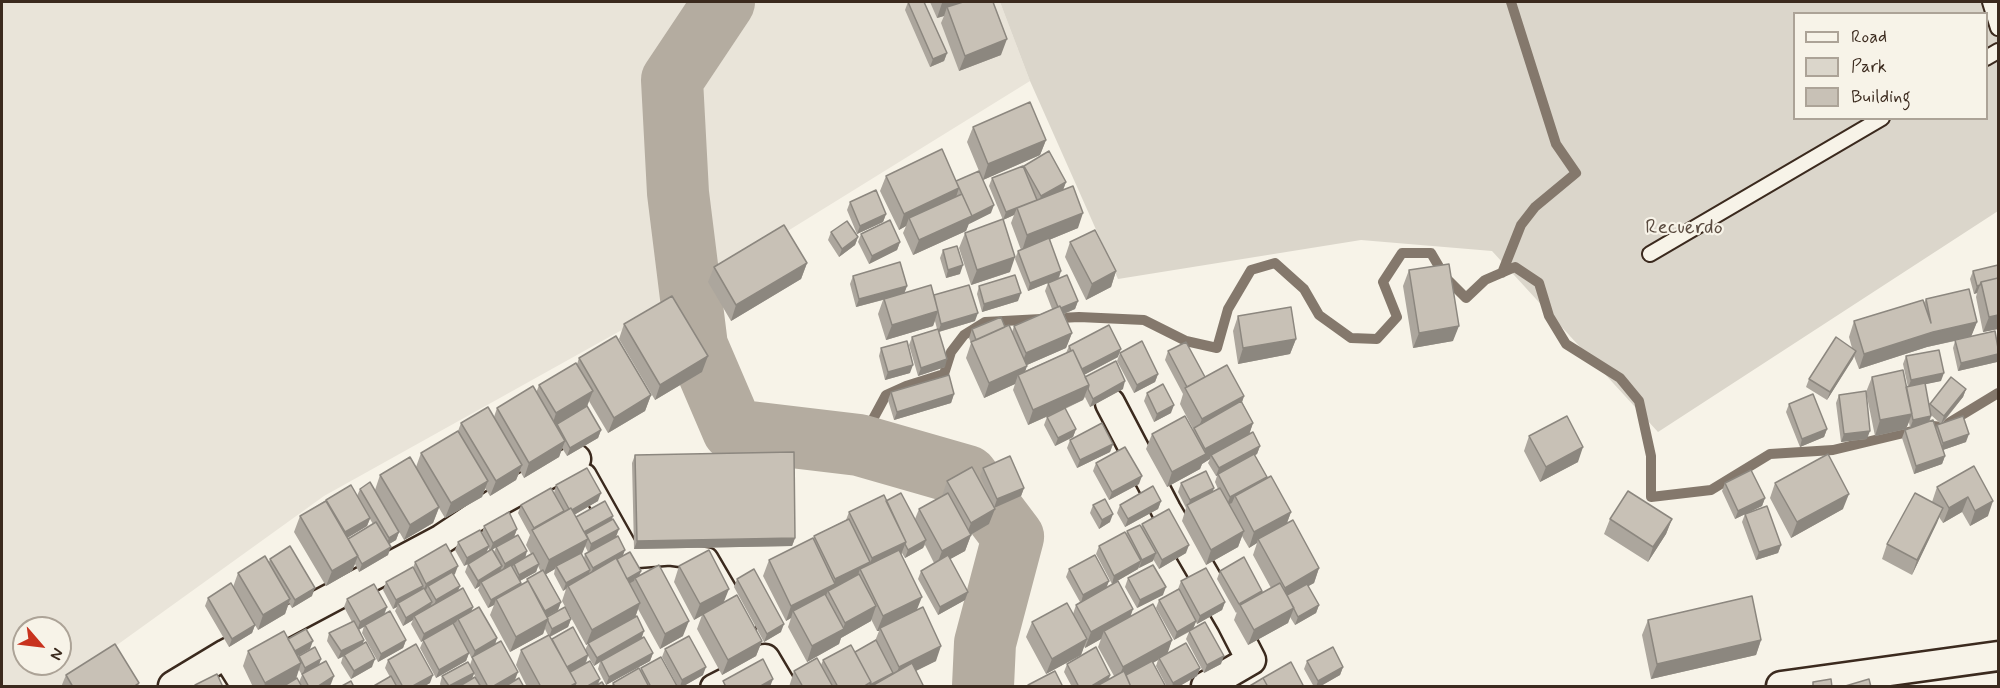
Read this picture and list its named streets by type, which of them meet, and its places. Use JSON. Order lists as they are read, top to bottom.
{
  "parks": ["Recuerdo"],
  "legend": ["Road", "Park", "Building"],
  "north": "bottom right"
}
